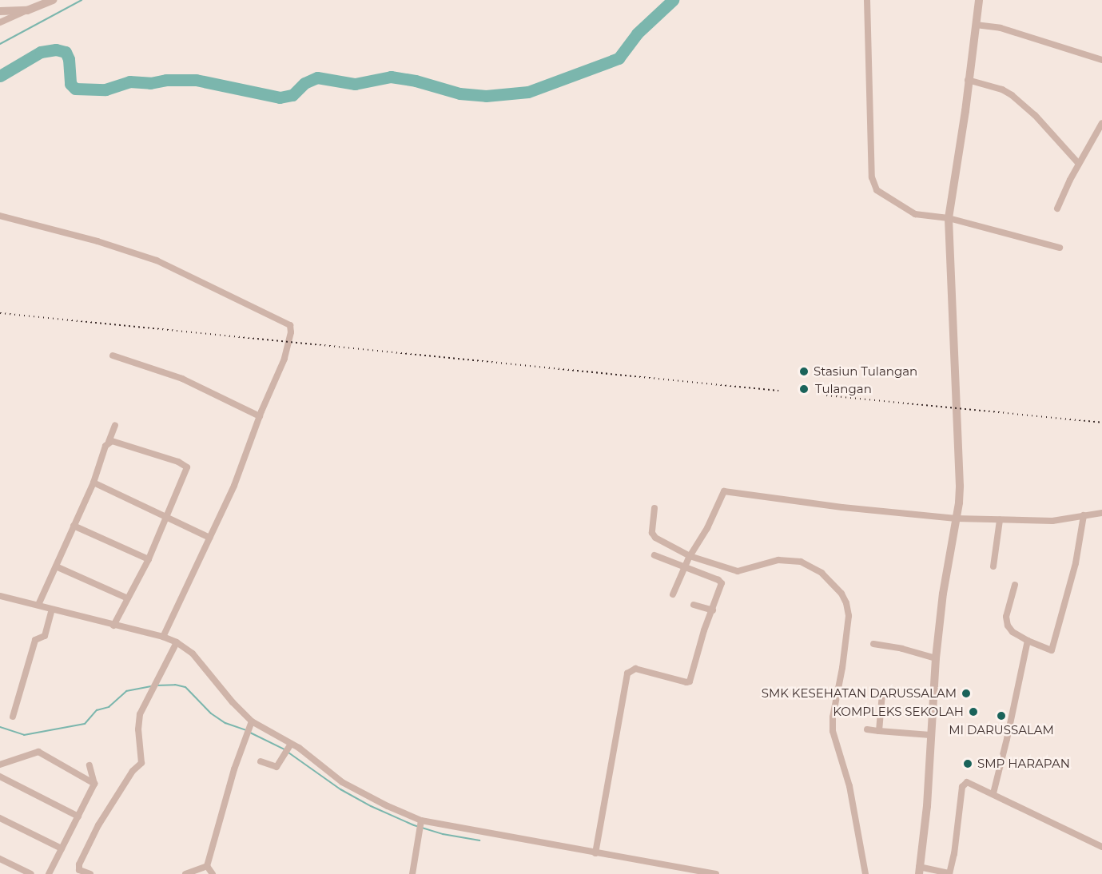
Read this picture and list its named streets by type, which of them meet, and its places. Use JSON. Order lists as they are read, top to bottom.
{
  "places": [
    "Stasiun Tulangan",
    "Tulangan",
    "SMK KESEHATAN DARUSSALAM",
    "KOMPLEKS SEKOLAH",
    "MI DARUSSALAM",
    "SMP HARAPAN"
  ]
}
